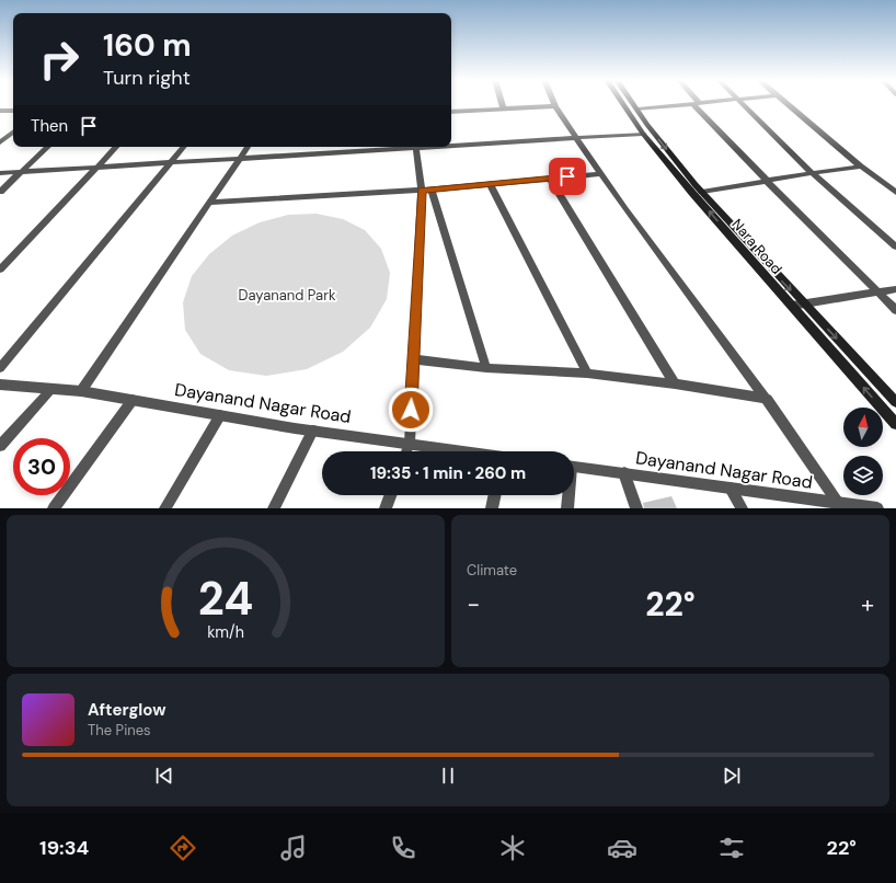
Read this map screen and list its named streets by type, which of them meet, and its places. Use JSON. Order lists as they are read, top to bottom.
{
  "streets": {
    "main road": ["Nara Road"],
    "street": ["Dayanand Nagar Road"]
  },
  "parks": ["Dayanand Park"],
  "north": "top",
  "page": {
    "turn": ["160 m", "Turn right"],
    "then": "Then",
    "limit": "30",
    "trip": "19:35 · 1 min · 260 m",
    "tile": "Climate",
    "heat": ["−", "22°", "+"],
    "song": ["Afterglow", "The Pines"],
    "tabs": ["19:34", "22°"],
    "gauge": ["24", "km/h"]
  }
}
